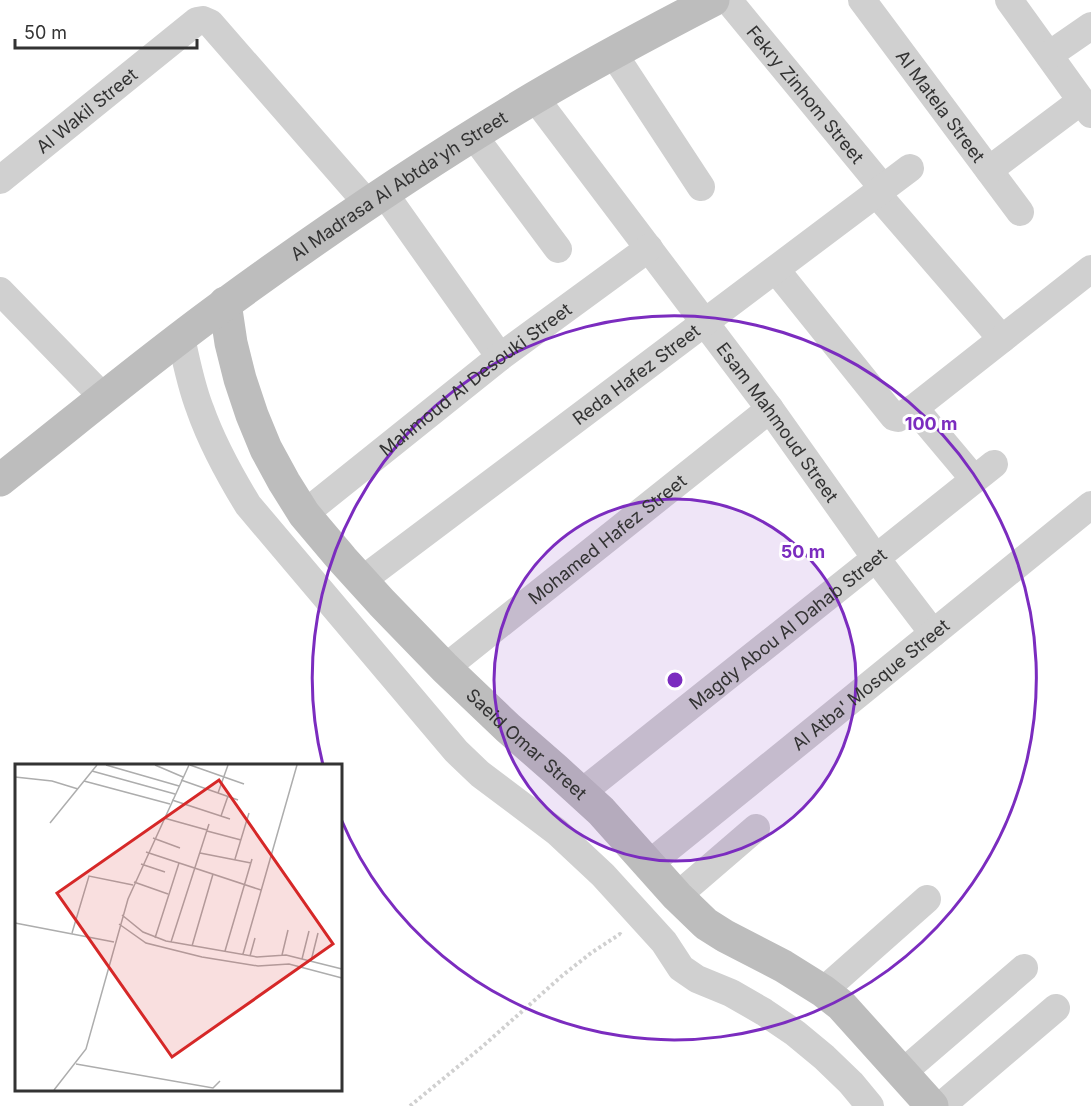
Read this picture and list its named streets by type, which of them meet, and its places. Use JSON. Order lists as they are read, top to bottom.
{
  "streets": {
    "street": [
      "Fekry Zinhom Street",
      "Al Matela Street",
      "Al Wakil Street",
      "Al Madrasa Al Abtda'yh Street",
      "Reda Hafez Street",
      "Mahmoud Al Desouki Street",
      "Esam Mahmoud Street",
      "Mohamed Hafez Street",
      "Magdy Abou Al Dahab Street",
      "Al Atba' Mosque Street",
      "Saeid Omar Street"
    ]
  },
  "crossings": [
    ["Fekry Zinhom Street", "Reda Hafez Street"],
    ["Al Wakil Street", "Al Madrasa Al Abtda'yh Street"],
    ["Al Madrasa Al Abtda'yh Street", "Esam Mahmoud Street"],
    ["Al Madrasa Al Abtda'yh Street", "Saeid Omar Street"],
    ["Reda Hafez Street", "Esam Mahmoud Street"],
    ["Reda Hafez Street", "Saeid Omar Street"],
    ["Mahmoud Al Desouki Street", "Esam Mahmoud Street"],
    ["Mahmoud Al Desouki Street", "Saeid Omar Street"],
    ["Esam Mahmoud Street", "Mohamed Hafez Street"],
    ["Esam Mahmoud Street", "Magdy Abou Al Dahab Street"],
    ["Esam Mahmoud Street", "Al Atba' Mosque Street"],
    ["Mohamed Hafez Street", "Saeid Omar Street"],
    ["Magdy Abou Al Dahab Street", "Saeid Omar Street"],
    ["Al Atba' Mosque Street", "Saeid Omar Street"]
  ],
  "scale_bar": "50 m",
  "rings": ["100 m", "50 m"]
}
